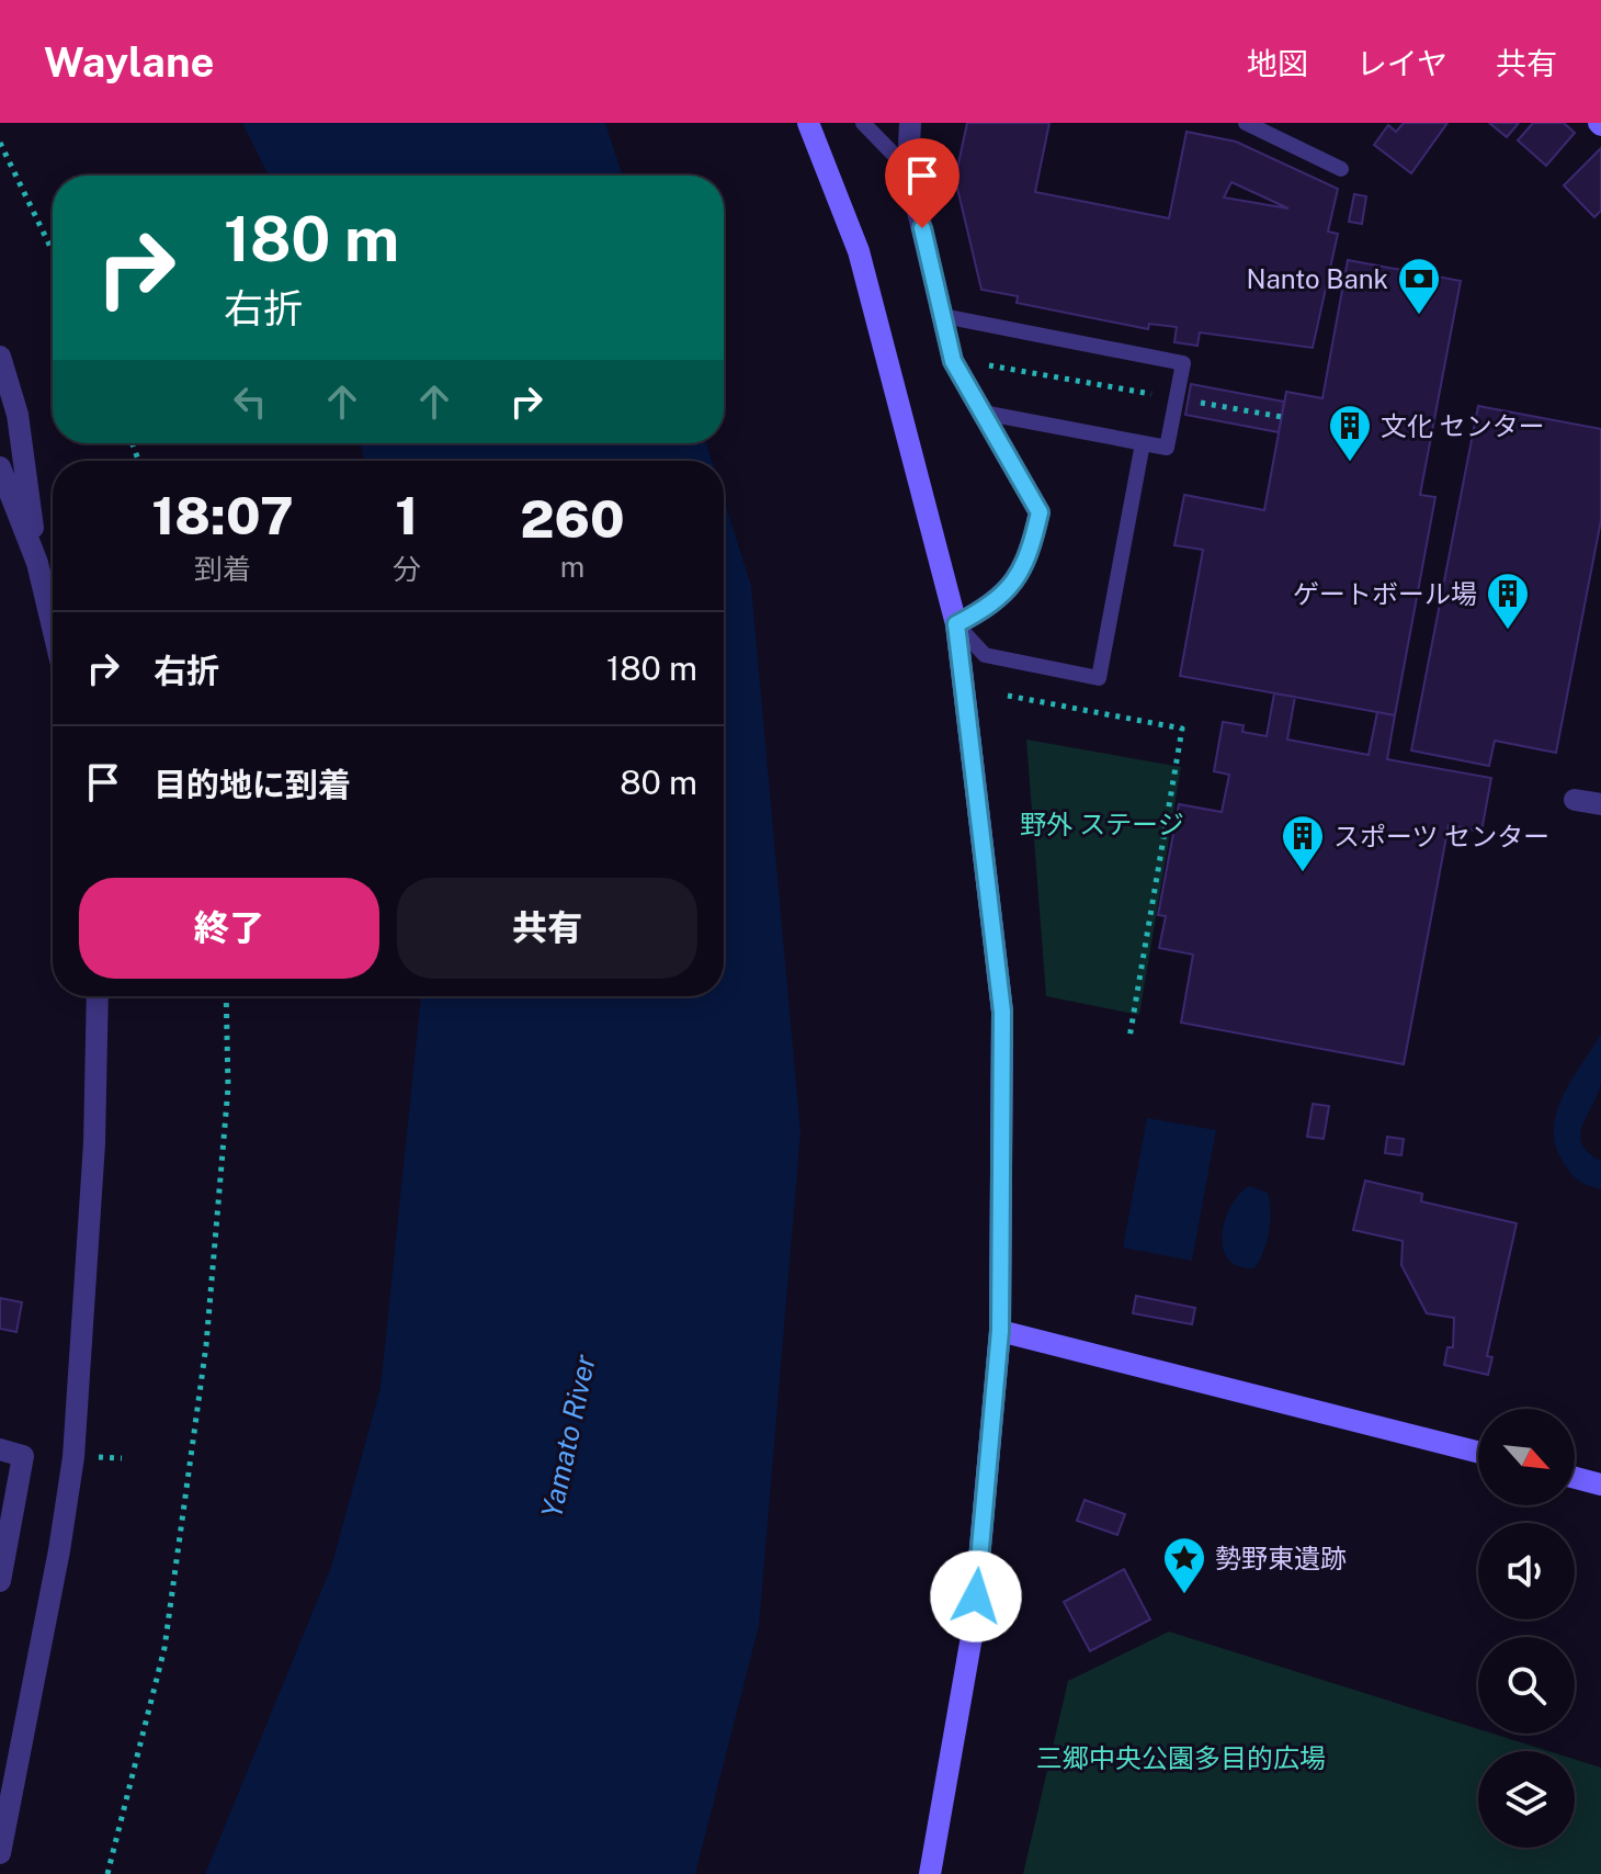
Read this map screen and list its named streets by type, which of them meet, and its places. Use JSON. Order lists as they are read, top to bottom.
{
  "water": ["Yamato River"],
  "parks": ["野外 ステージ", "三郷中央公園多目的広場"],
  "places": {
    "bank": ["Nanto Bank"],
    "building": ["文化 センター", "ゲートボール場", "スポーツ センター"],
    "place": ["勢野東遺跡"]
  },
  "north": "bottom right",
  "page": {
    "header": "Waylane",
    "nav": ["地図", "レイヤ", "共有"],
    "turn": ["180 m", "右折"],
    "eta": [
      "18:07",
      "到着",
      "1",
      "分",
      "260",
      "m"
    ],
    "list": [
      {
        "name": "右折",
        "value": "180 m"
      },
      {
        "name": "目的地に到着",
        "value": "80 m"
      }
    ],
    "buttons": ["終了", "共有"]
  }
}
